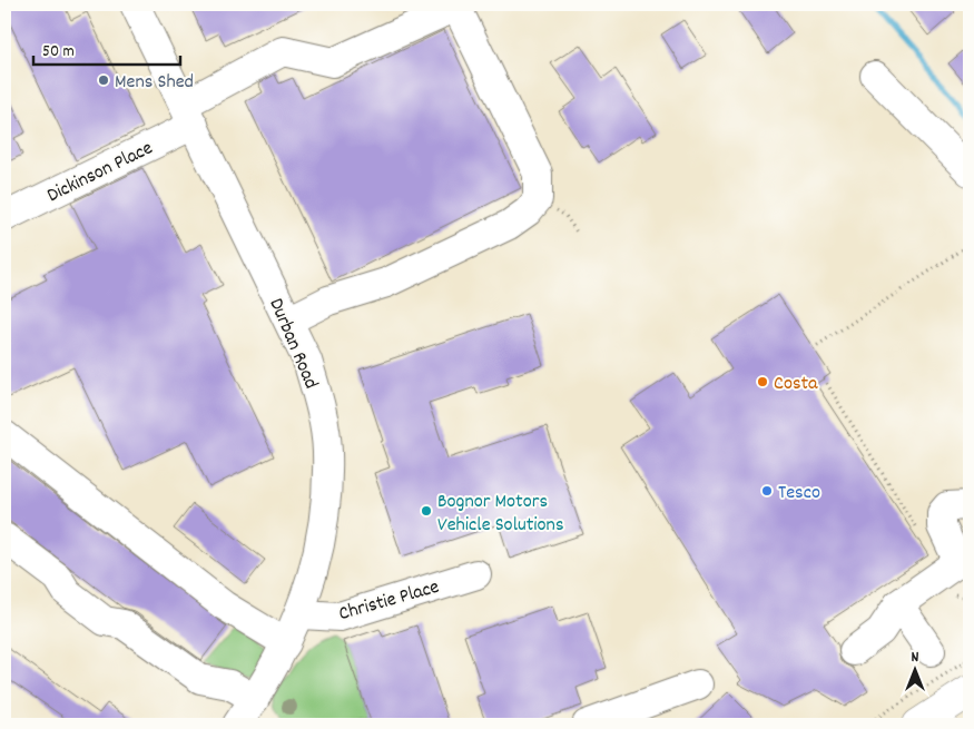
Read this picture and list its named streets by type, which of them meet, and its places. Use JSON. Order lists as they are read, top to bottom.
{
  "streets": {
    "street": ["Dickinson Place", "Durban Road", "Christie Place"]
  },
  "crossings": [
    ["Dickinson Place", "Durban Road"],
    ["Durban Road", "Christie Place"]
  ],
  "places": [
    "Mens Shed",
    "Costa",
    "Tesco",
    "Bognor Motors Vehicle Solutions"
  ],
  "scale_bar": "50 m",
  "north": "top"
}
